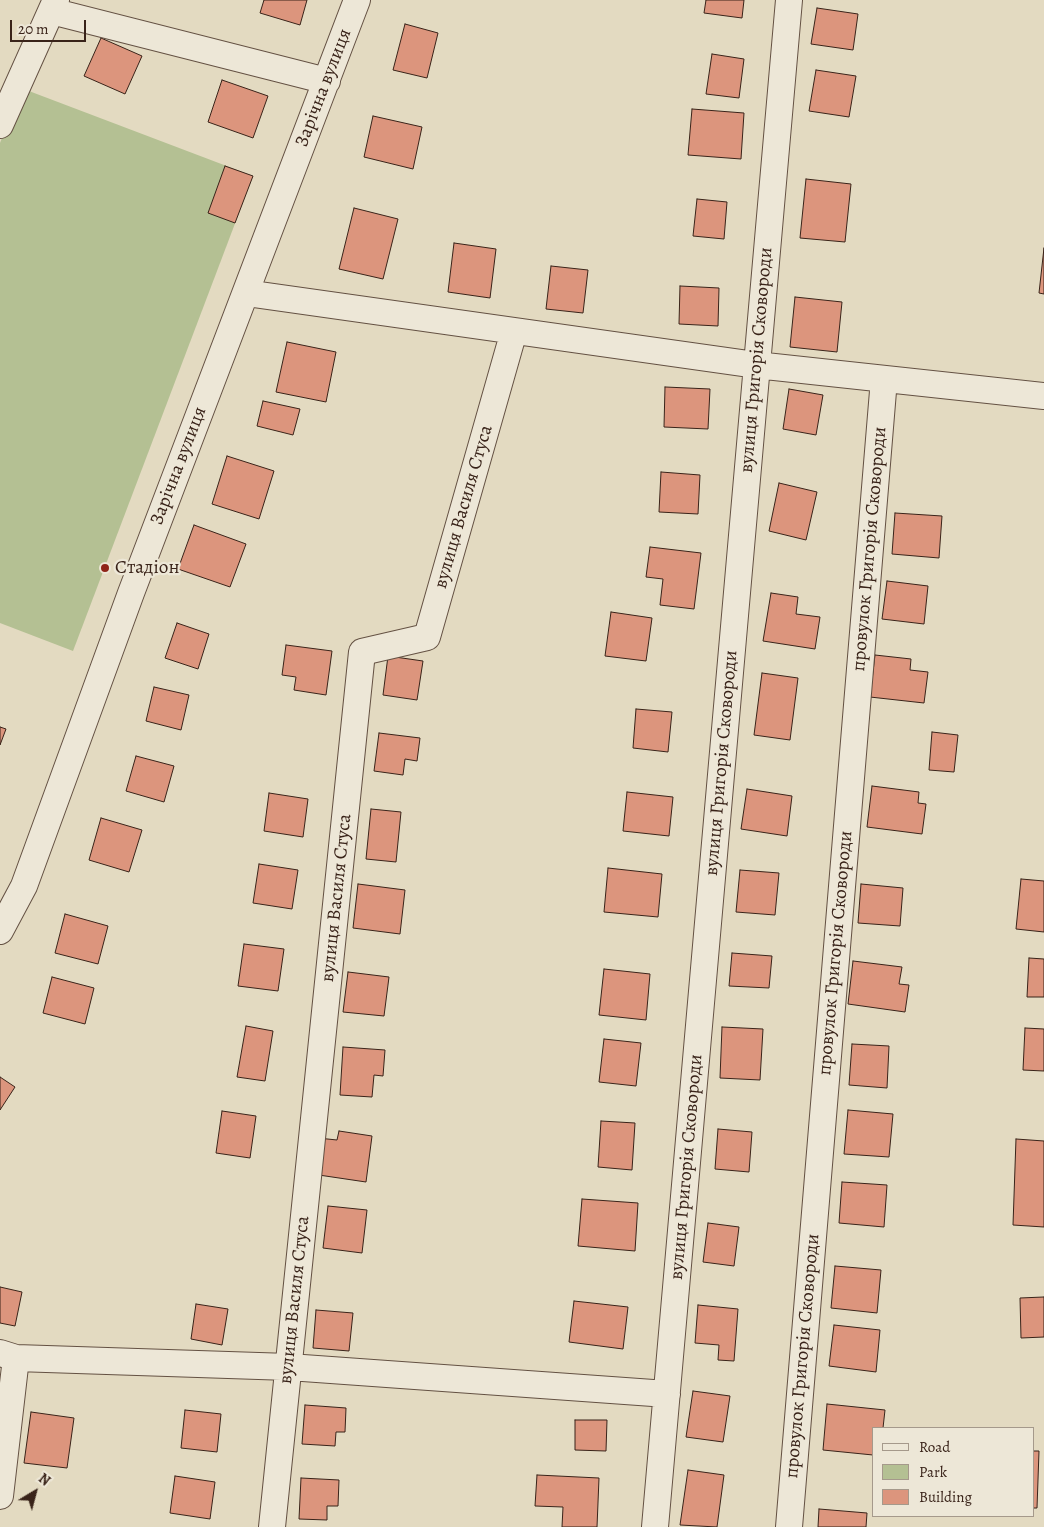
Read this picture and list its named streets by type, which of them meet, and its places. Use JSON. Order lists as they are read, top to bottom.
{
  "streets": {
    "street": [
      "Зарічна вулиця",
      "вулиця Григорія Сковороди",
      "вулиця Василя Стуса",
      "провулок Григорія Сковороди"
    ]
  },
  "places": ["Стадіон"],
  "legend": ["Road", "Park", "Building"],
  "scale_bar": "20 m",
  "north": "top right"
}
